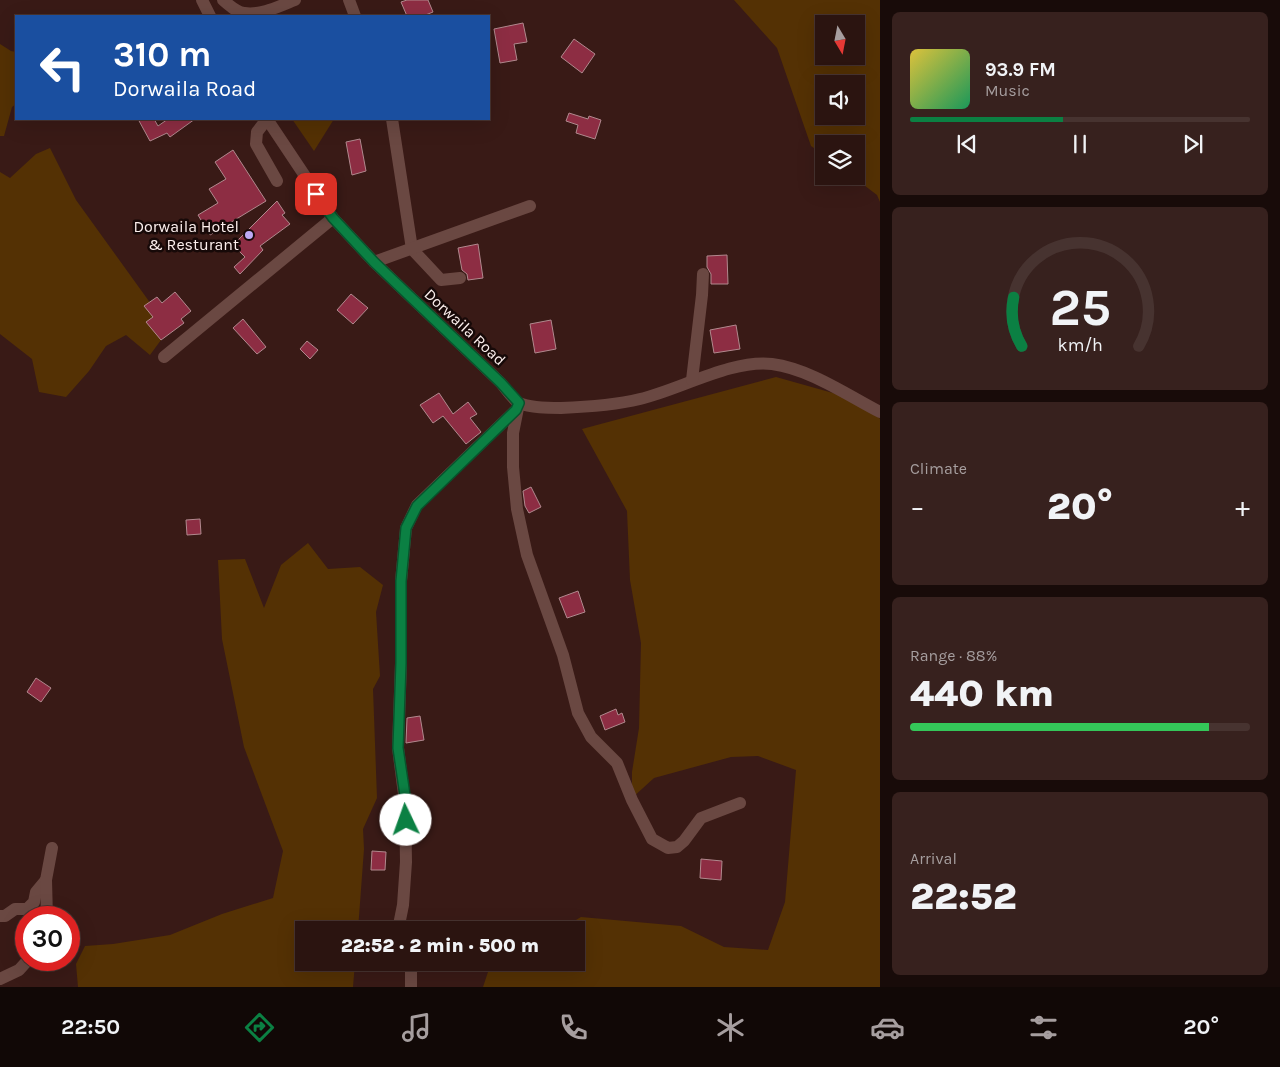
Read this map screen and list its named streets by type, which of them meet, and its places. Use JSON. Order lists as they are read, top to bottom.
{
  "streets": {
    "street": ["Dorwaila Road"]
  },
  "places": ["Dorwaila Hotel & Resturant"],
  "north": "bottom",
  "page": {
    "turn": ["310 m", "Dorwaila Road"],
    "song": ["93.9 FM", "Music"],
    "tile": [
      "Climate",
      ["Range · 88%", "440 km"],
      ["Arrival", "22:52"]
    ],
    "heat": ["−", "20°", "+"],
    "limit": "30",
    "trip": "22:52 · 2 min · 500 m",
    "tabs": ["22:50", "20°"],
    "gauge": ["25", "km/h"]
  }
}
